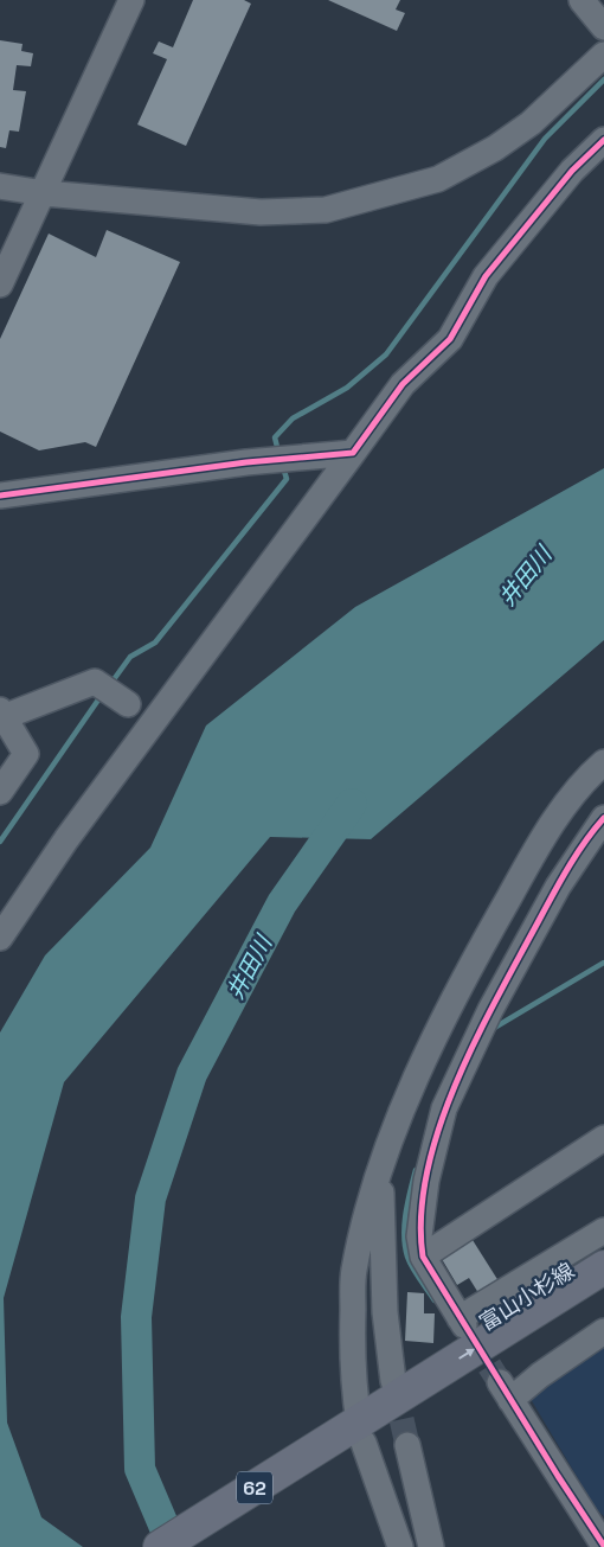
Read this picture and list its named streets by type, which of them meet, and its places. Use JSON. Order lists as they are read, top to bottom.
{
  "streets": {
    "main road": ["富山小杉線", "62"]
  },
  "water": ["井田川"]
}
